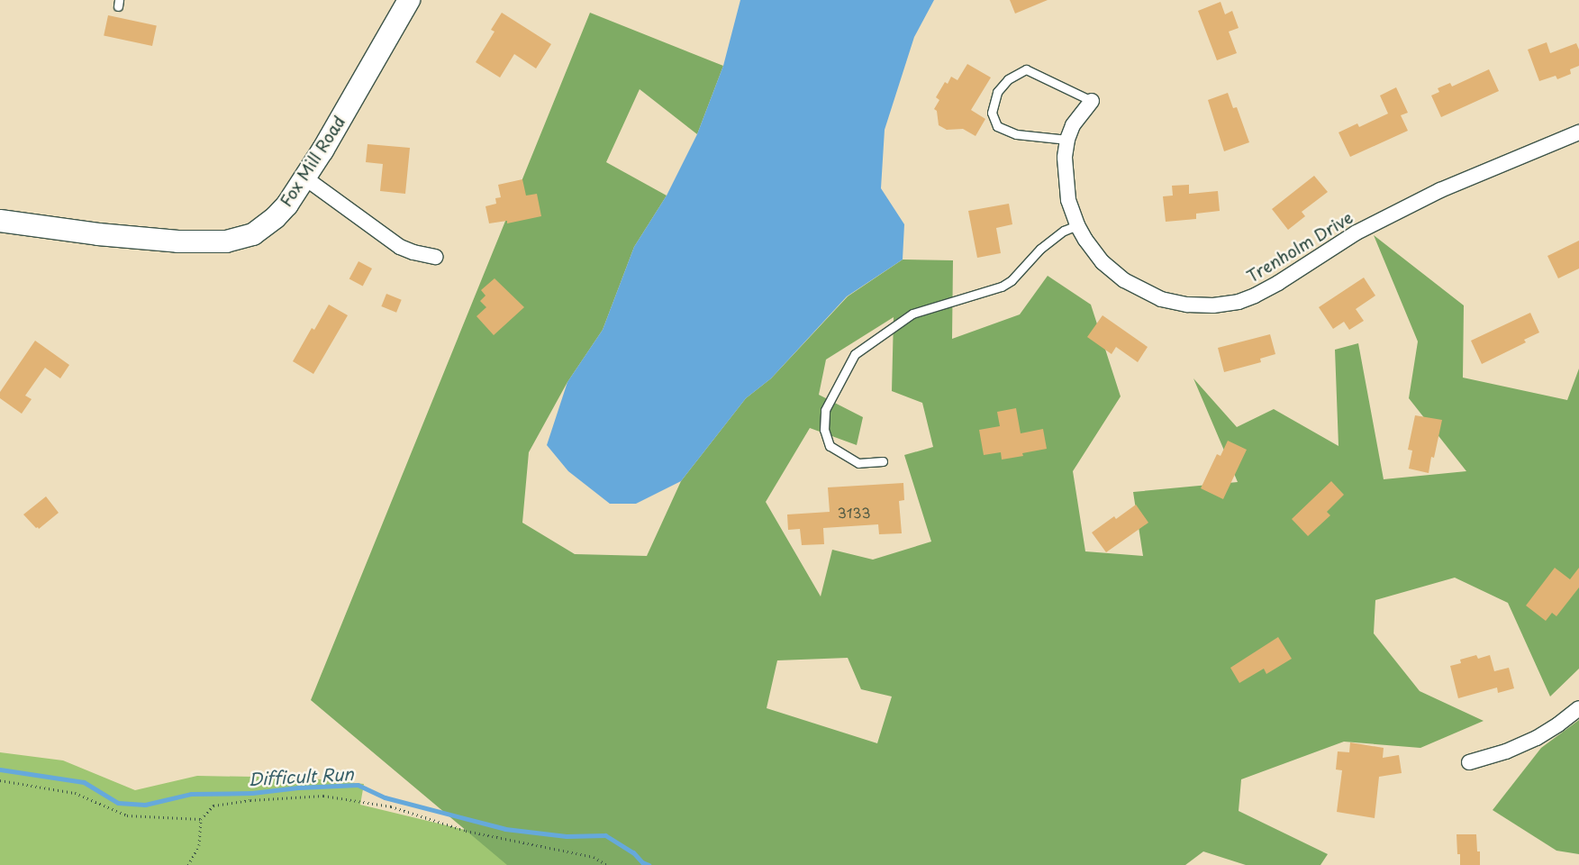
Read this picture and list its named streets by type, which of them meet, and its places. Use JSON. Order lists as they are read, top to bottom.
{
  "streets": {
    "main road": ["Fox Mill Road"],
    "street": ["Trenholm Drive"]
  },
  "water": ["Difficult Run"],
  "house_numbers": ["3133"]
}
